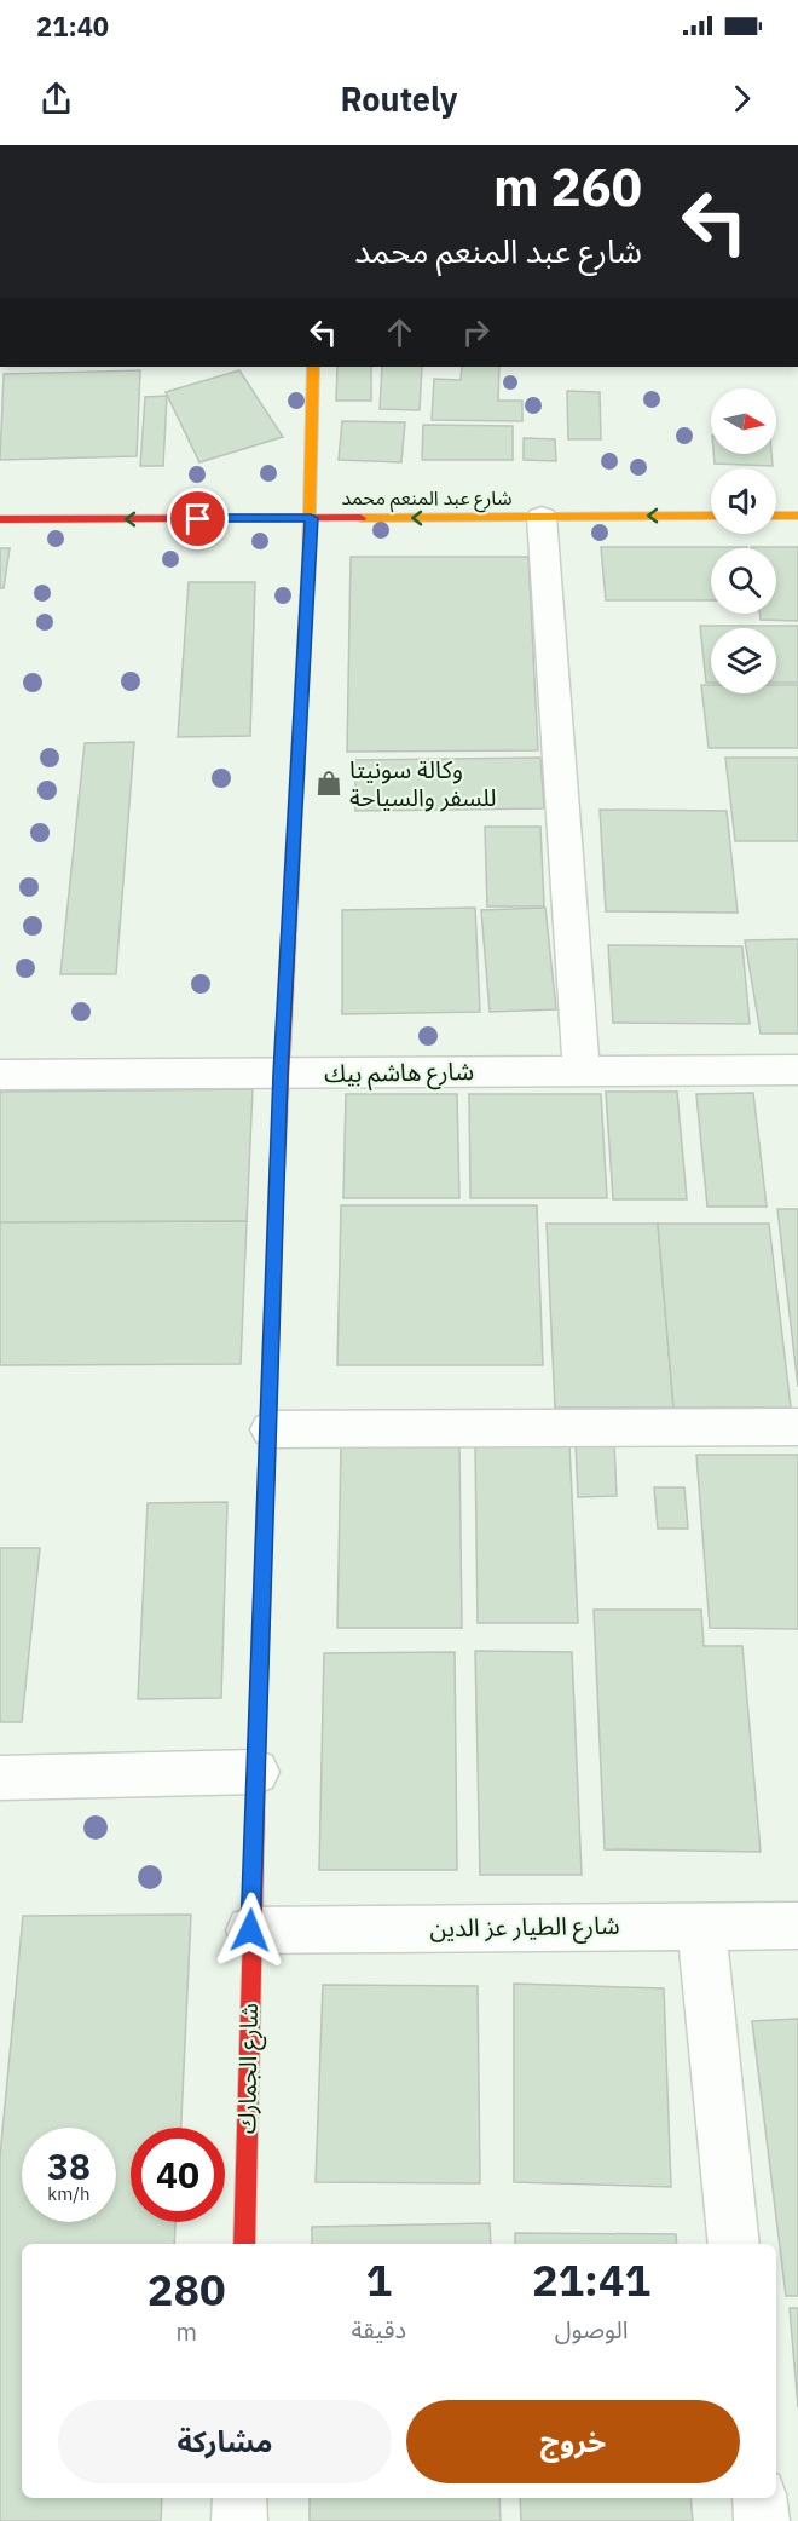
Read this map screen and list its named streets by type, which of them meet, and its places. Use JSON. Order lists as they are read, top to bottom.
{
  "streets": {
    "street": [
      "شارع عبد المنعم محمد",
      "شارع هاشم بيك",
      "شارع الطيار عز الدين",
      "شارع الجمارك"
    ]
  },
  "crossings": [
    ["شارع عبد المنعم محمد", "شارع الجمارك"],
    ["شارع هاشم بيك", "شارع الجمارك"],
    ["شارع الطيار عز الدين", "شارع الجمارك"]
  ],
  "one_way": ["شارع عبد المنعم محمد"],
  "places": {
    "shop": ["وكالة سونيتا للسفر والسياحة"]
  },
  "north": "right",
  "page": {
    "status": "21:40",
    "header": "Routely",
    "turn": ["260 m", "شارع عبد المنعم محمد"],
    "speed": "38 km/h",
    "limit": "40",
    "eta": [
      "21:41",
      "الوصول",
      "1",
      "دقيقة",
      "280",
      "m"
    ],
    "buttons": ["خروج", "مشاركة"]
  }
}
